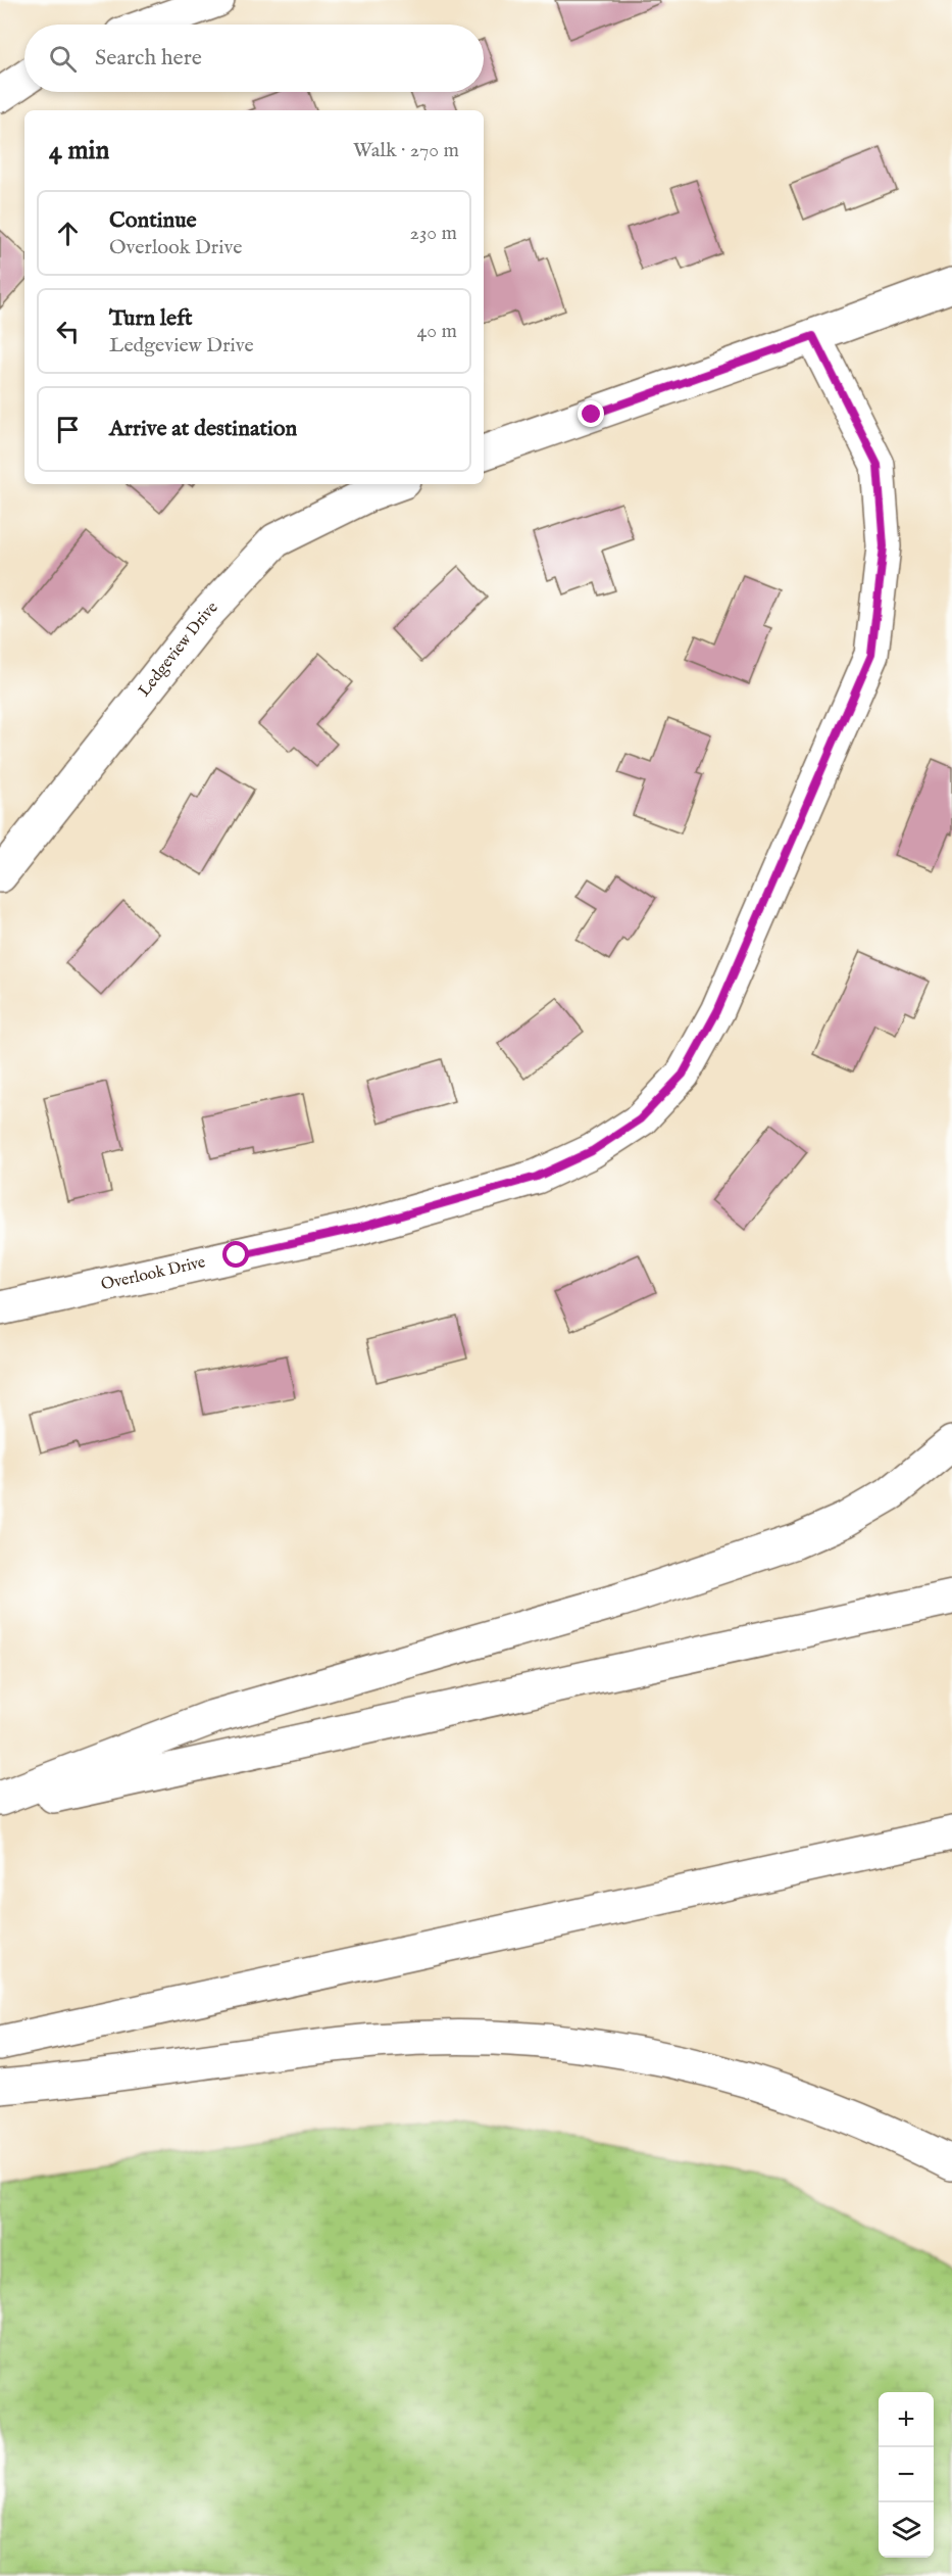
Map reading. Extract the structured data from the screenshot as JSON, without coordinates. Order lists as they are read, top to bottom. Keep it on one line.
{"streets":{"main road":["Ledgeview Drive","Overlook Drive"]},"page":{"search":"Search here","heading":["4 min","Walk · 270 m"],"list":[["Continue","Overlook Drive","230 m"],["Turn left","Ledgeview Drive","40 m"],"Arrive at destination"],"map_buttons":["+","−"]}}
